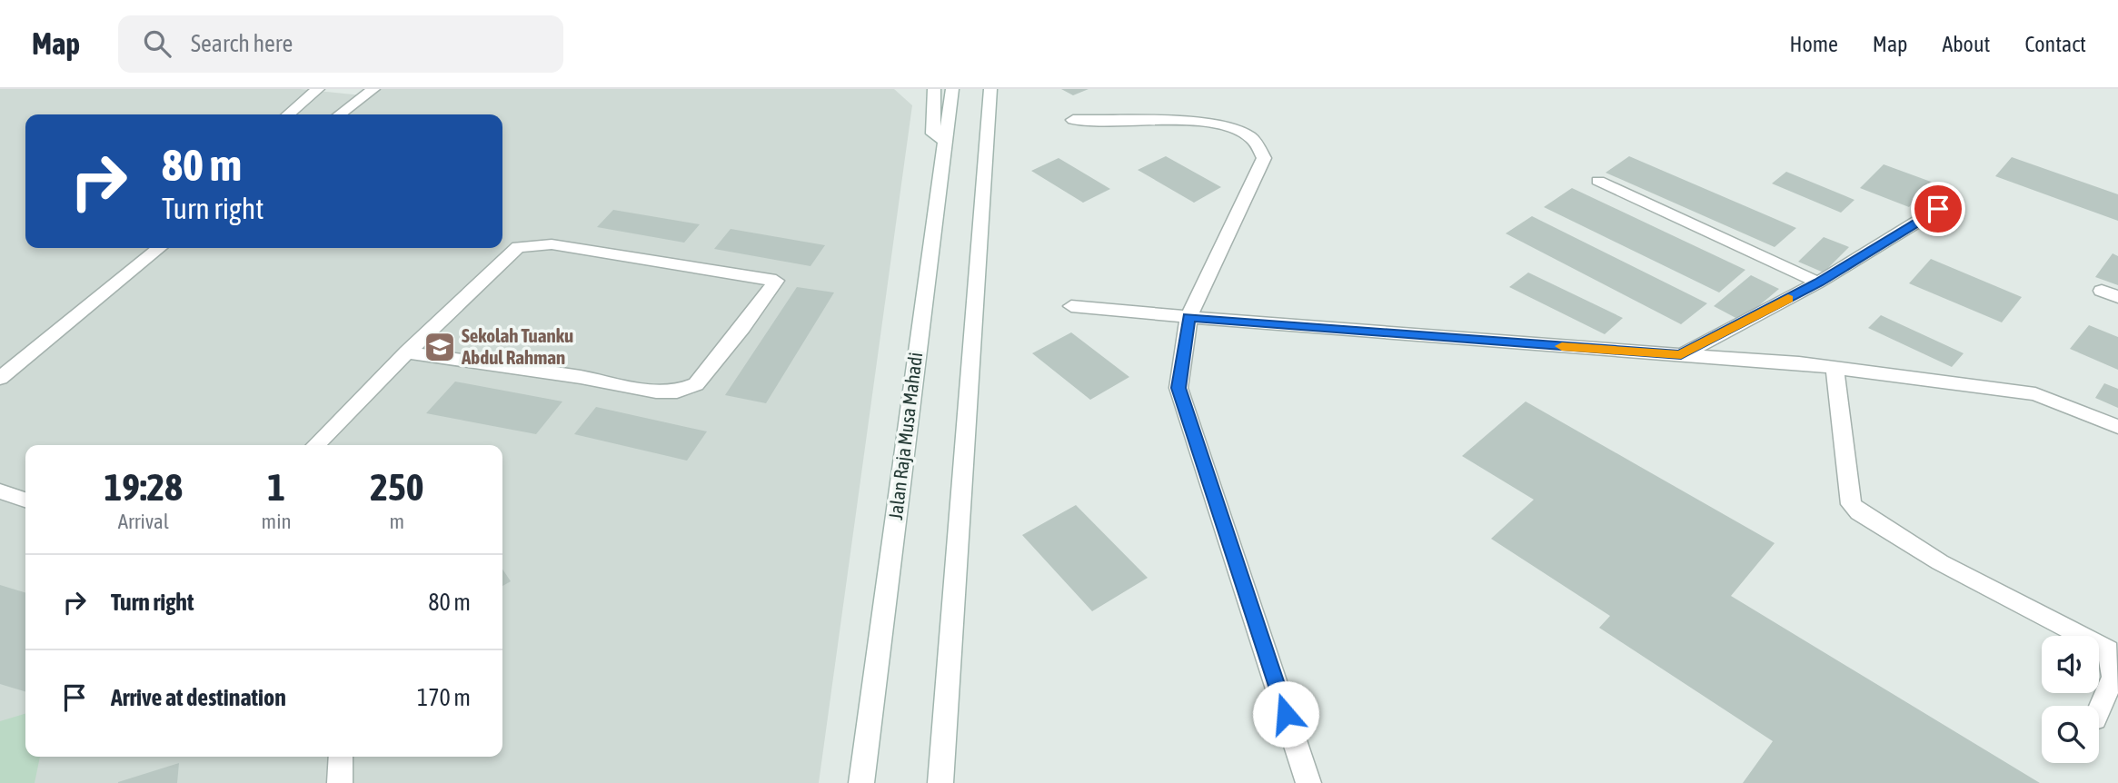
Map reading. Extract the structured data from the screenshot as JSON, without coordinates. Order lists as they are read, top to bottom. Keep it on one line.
{"streets":{"main road":["Jalan Raja Musa Mahadi"]},"places":{"school or university":["Sekolah Tuanku Abdul Rahman"]},"page":{"header":"Map","search":"Search here","nav":["Home","Map","About","Contact"],"turn":["80 m","Turn right"],"eta":["19:28","Arrival","1","min","250","m"],"list":[{"name":"Turn right","value":"80 m"},{"name":"Arrive at destination","value":"170 m"}]}}
